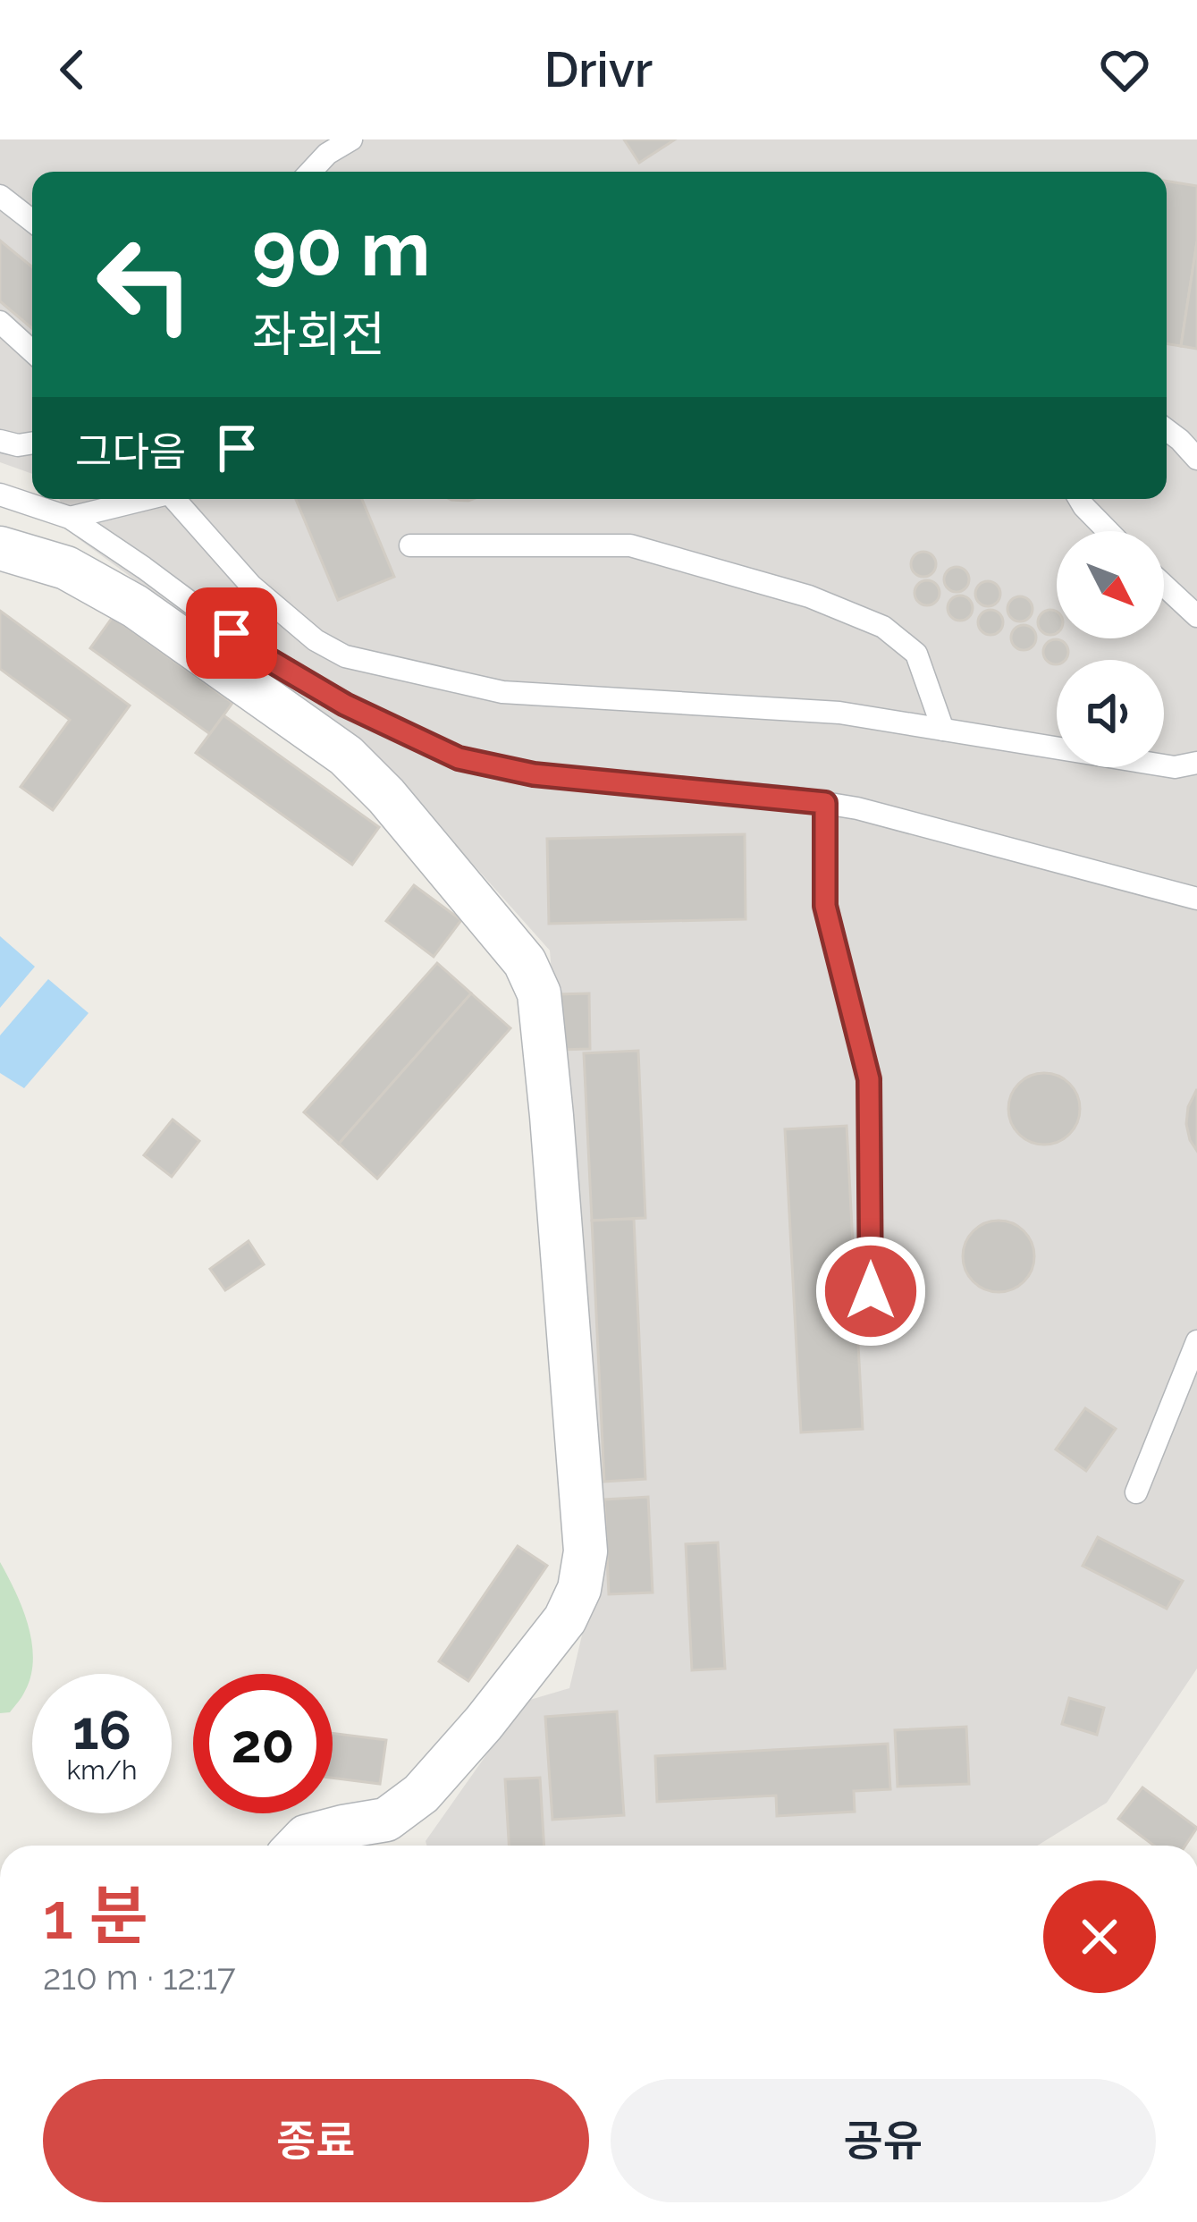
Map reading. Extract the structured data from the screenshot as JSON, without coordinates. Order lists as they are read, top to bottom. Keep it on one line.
{"north":"bottom right","page":{"header":"Drivr","turn":["90 m","좌회전"],"then":"그다음","speed":"16 km/h","limit":"20","heading":["1 분","210 m · 12:17"],"buttons":["종료","공유"]}}
